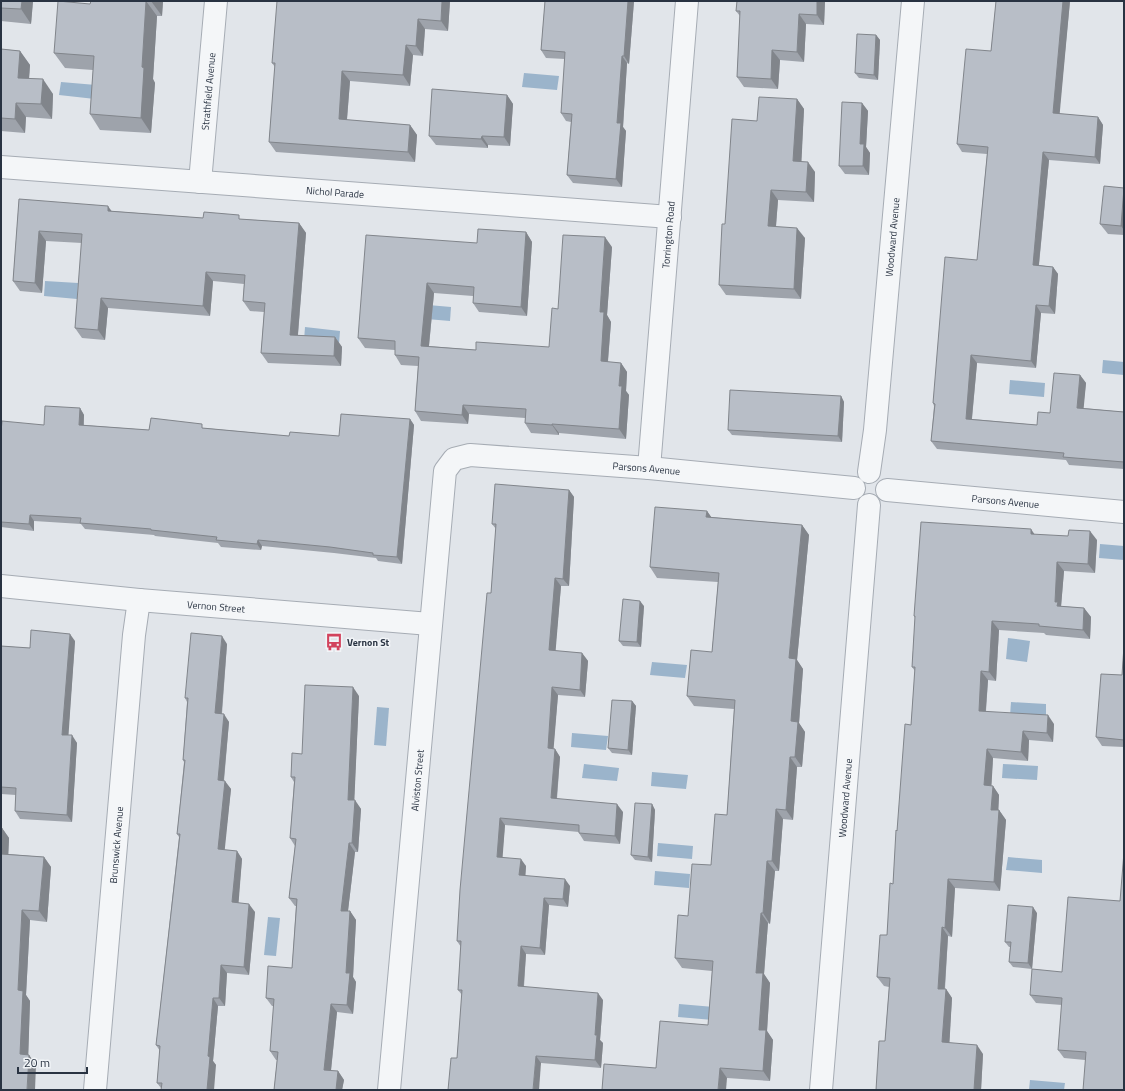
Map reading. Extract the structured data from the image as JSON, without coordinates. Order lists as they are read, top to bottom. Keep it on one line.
{"streets":{"street":["Strathfield Avenue","Nichol Parade","Torrington Road","Woodward Avenue","Parsons Avenue","Vernon Street","Alviston Street","Brunswick Avenue"]},"crossings":[["Strathfield Avenue","Nichol Parade"],["Nichol Parade","Torrington Road"],["Torrington Road","Parsons Avenue"],["Woodward Avenue","Parsons Avenue"],["Parsons Avenue","Alviston Street"],["Vernon Street","Alviston Street"],["Vernon Street","Brunswick Avenue"]],"places":{"bus stop":["Vernon St"]},"scale_bar":"20 m"}
